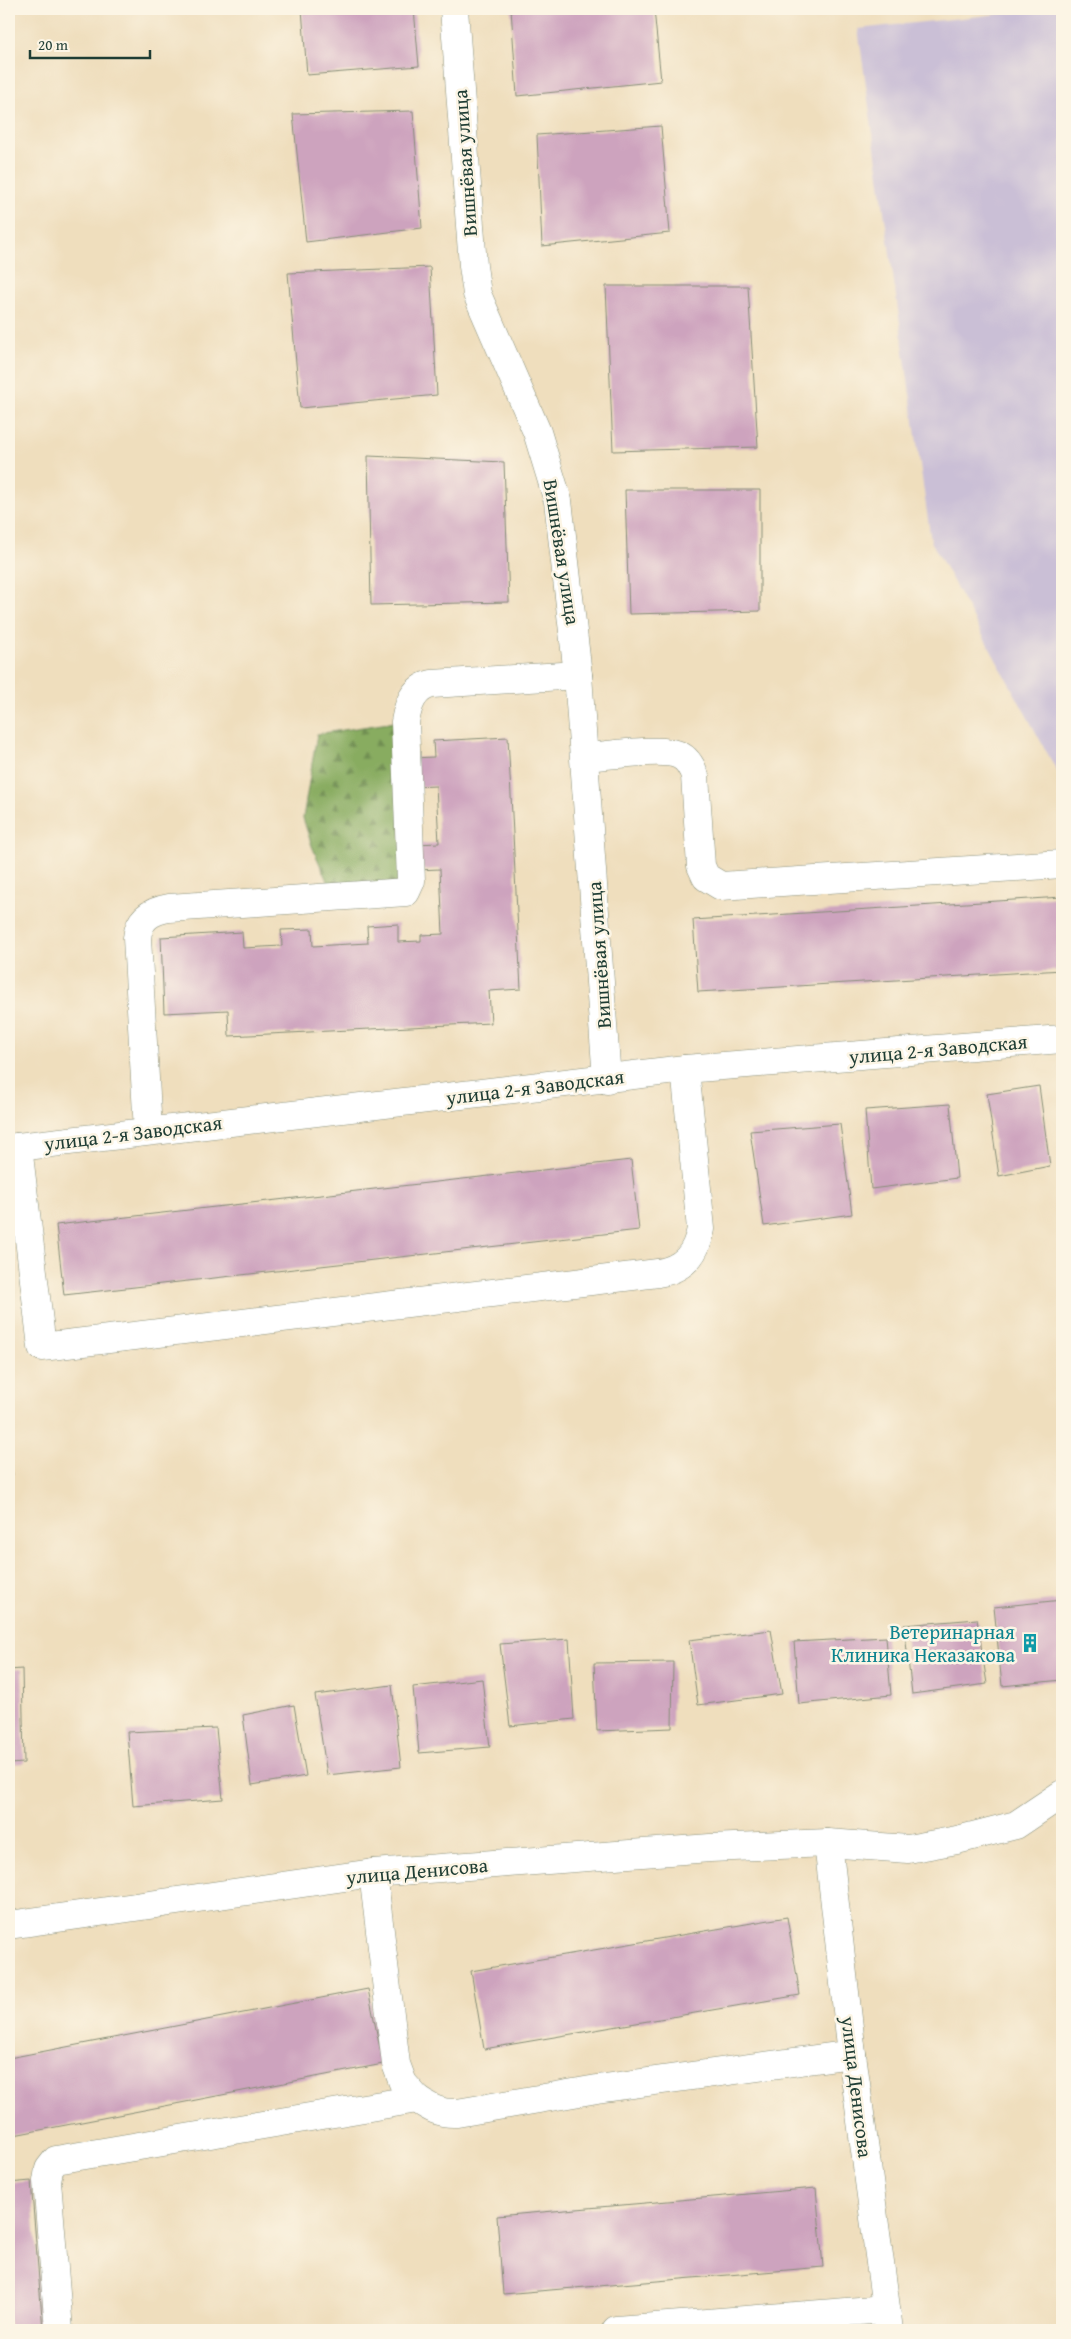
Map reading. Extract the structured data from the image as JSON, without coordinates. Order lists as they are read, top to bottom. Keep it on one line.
{"streets":{"street":["Вишнёвая улица","улица 2-я Заводская","улица Денисова"]},"crossings":[["Вишнёвая улица","улица 2-я Заводская"]],"places":{"building":["Ветеринарная Клиника Неказакова"]},"scale_bar":"20 m"}
